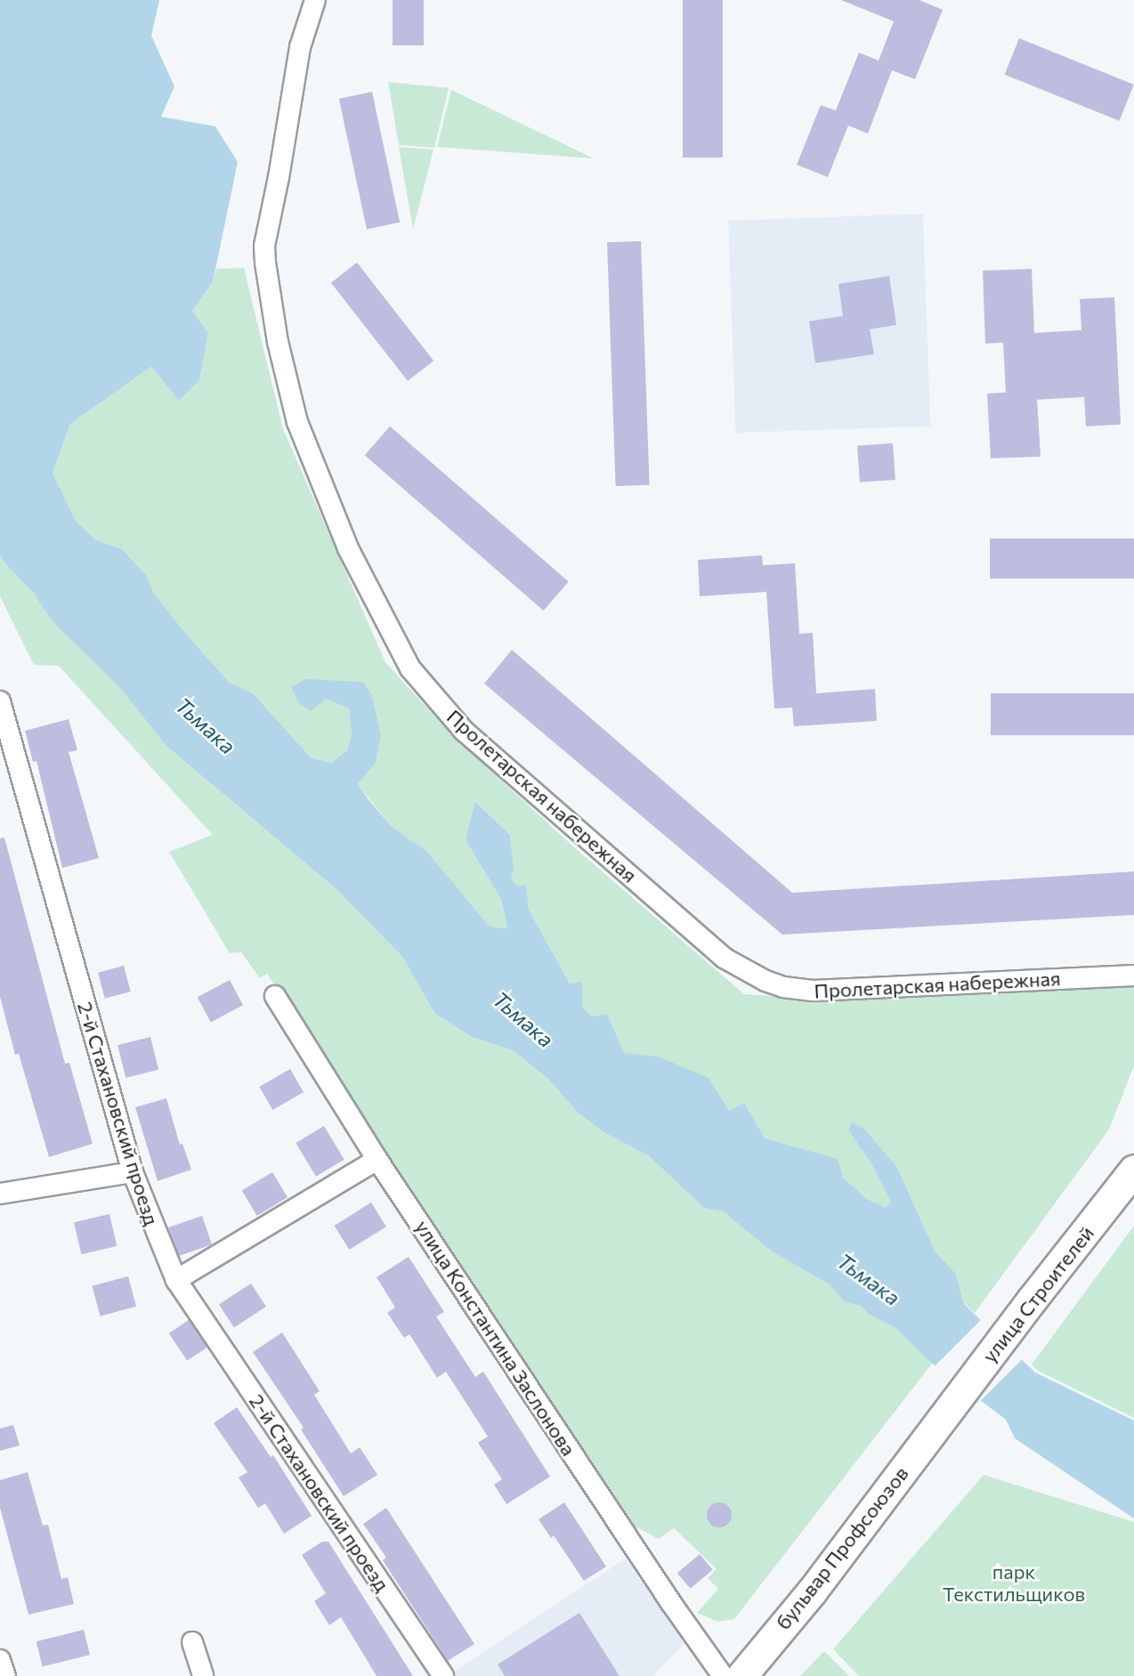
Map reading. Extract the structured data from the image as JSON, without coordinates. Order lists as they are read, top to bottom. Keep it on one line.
{"streets":{"main road":["улица Строителей","бульвар Профсоюзов"],"street":["Пролетарская набережная","2-й Стахановский проезд","улица Константина Заслонова"]},"crossings":[["улица Строителей","бульвар Профсоюзов"]],"water":["Тьмака"],"parks":["парк Текстильщиков"]}
